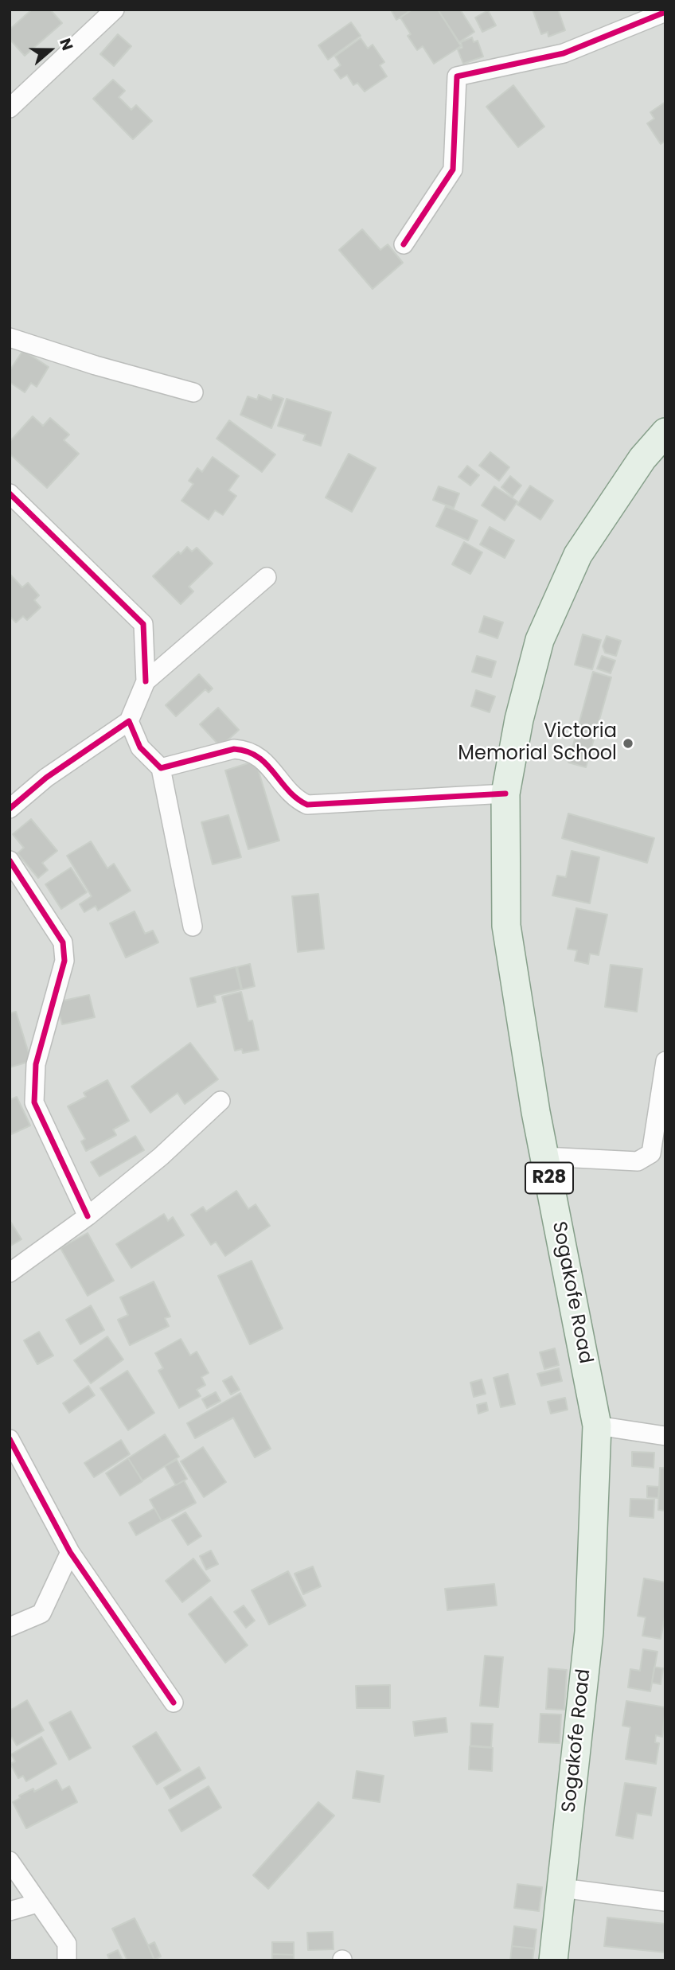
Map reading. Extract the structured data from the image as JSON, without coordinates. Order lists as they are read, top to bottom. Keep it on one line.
{"streets":{"main road":["R28","Sogakofe Road"]},"places":["Victoria Memorial School"],"north":"right"}
